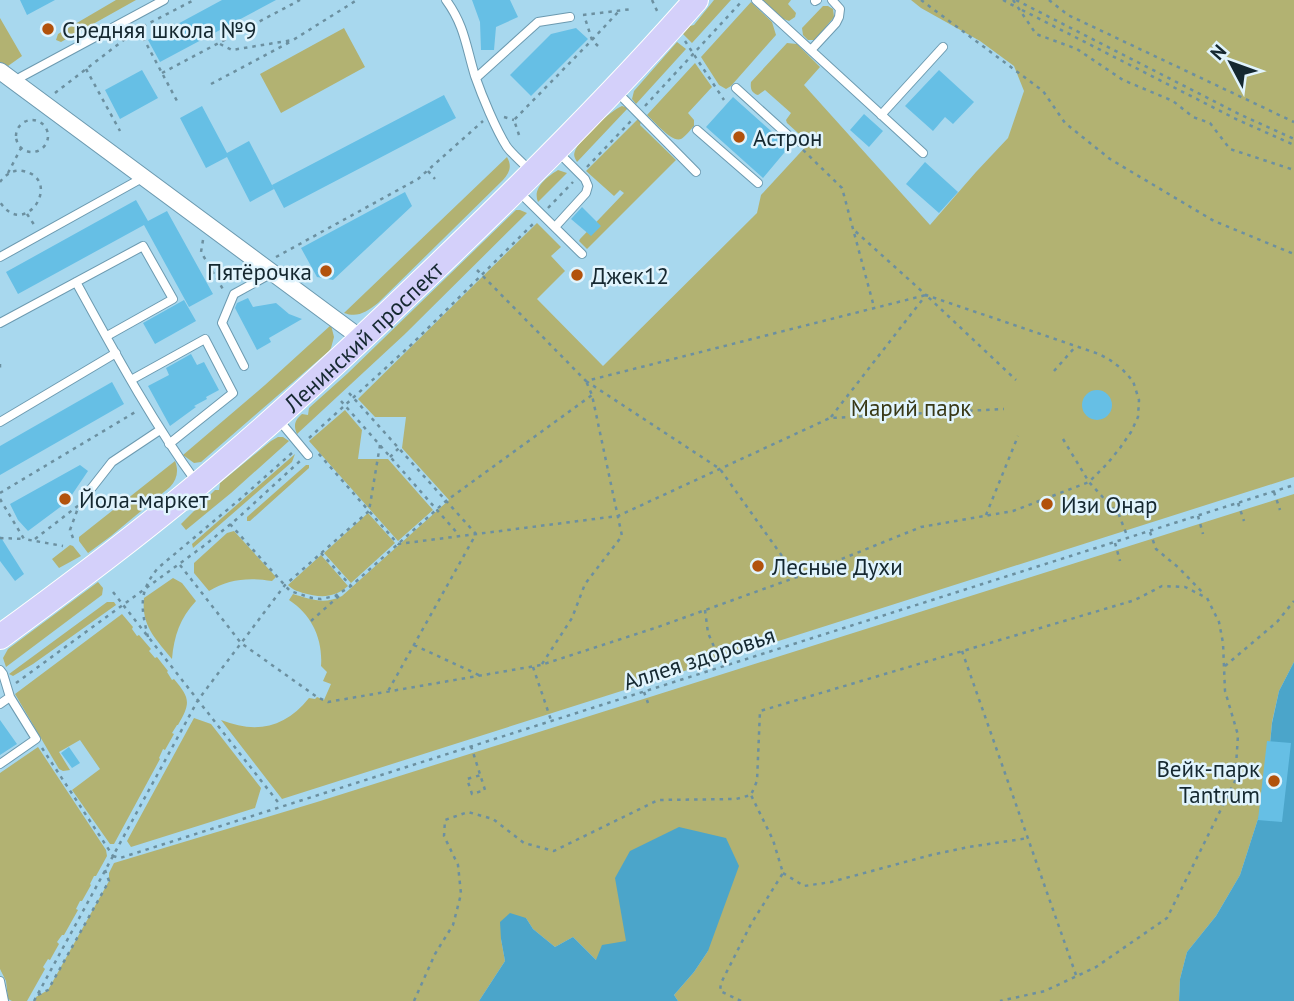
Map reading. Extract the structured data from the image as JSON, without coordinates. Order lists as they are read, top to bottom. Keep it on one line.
{"streets":{"main road":["Ленинский проспект"],"path":["Аллея здоровья"]},"parks":["Марий парк"],"places":["Средняя школа №9","Астрон","Пятёрочка","Джек12","Йола-маркет","Изи Онар","Лесные Духи","Вейк-парк Tantrum"],"north":"top left"}
